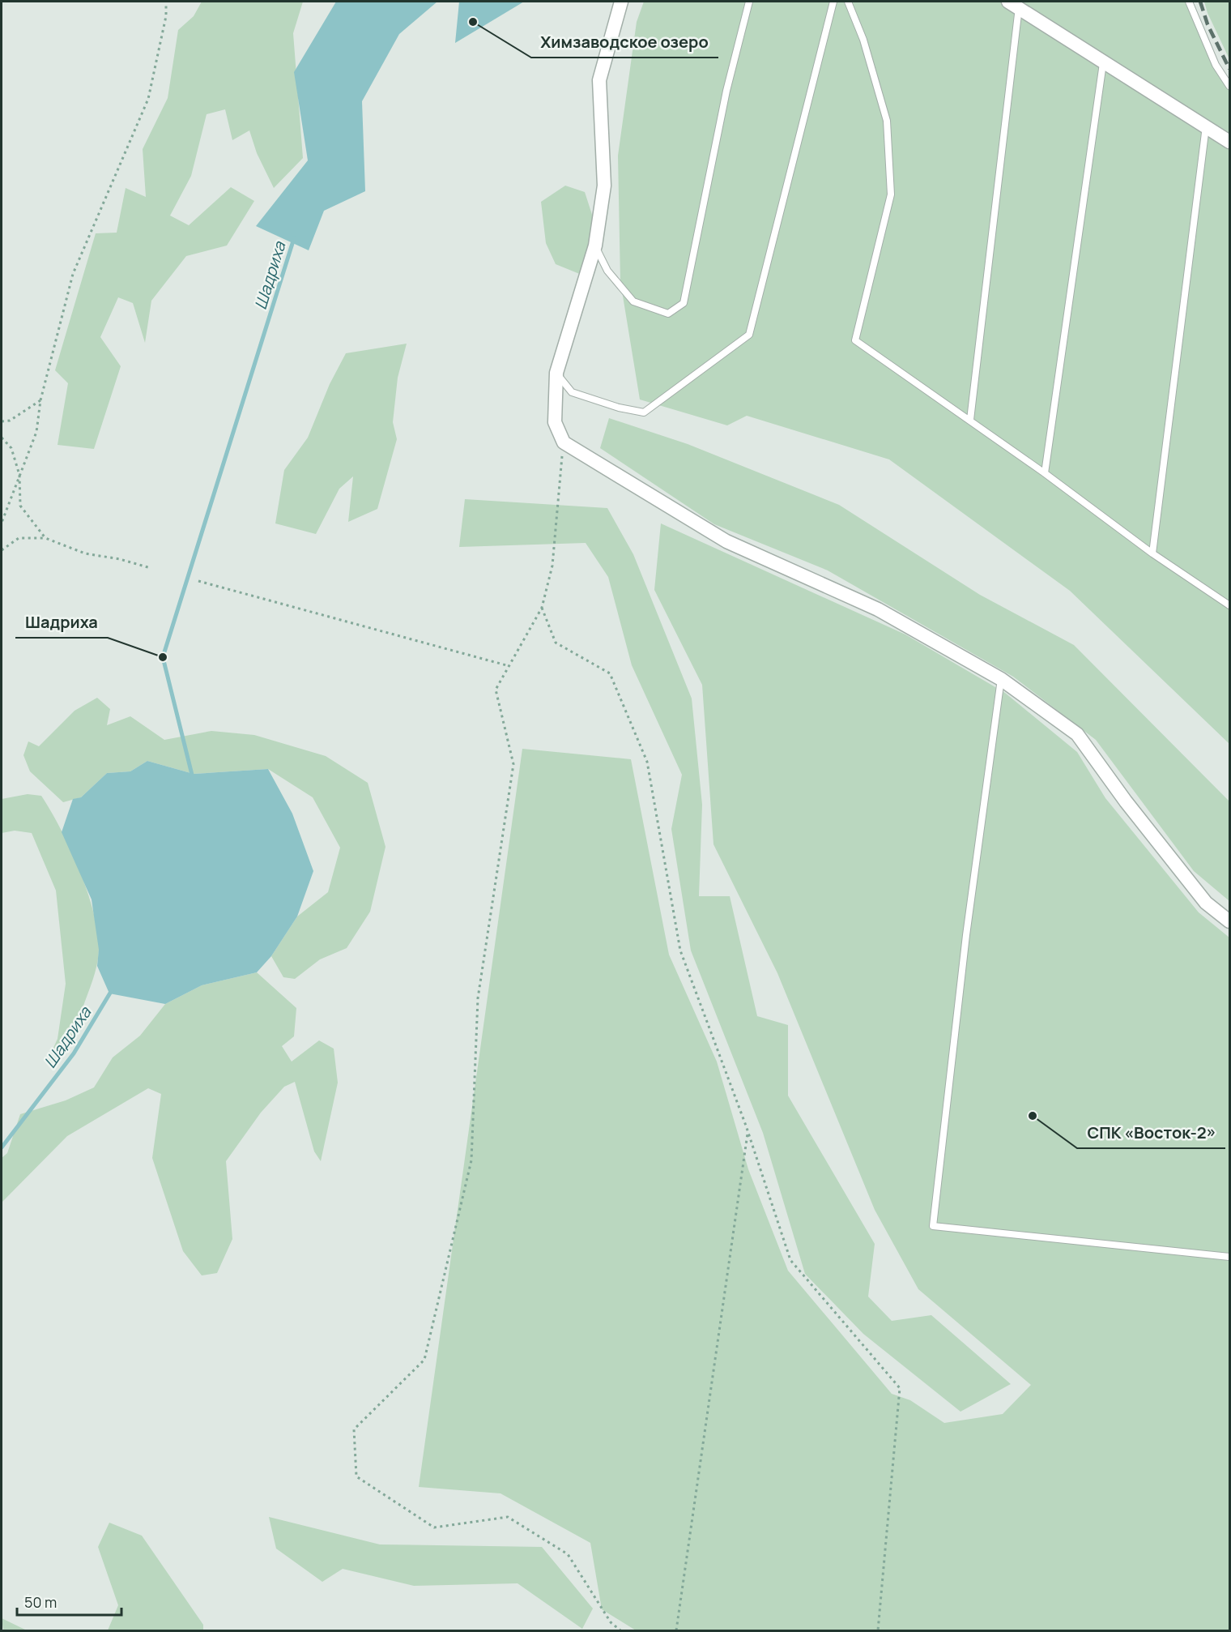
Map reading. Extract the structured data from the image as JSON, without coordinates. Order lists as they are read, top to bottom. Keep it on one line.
{"water":["Шадриха"],"places":["Химзаводское озеро","Шадриха","СПК «Восток-2»"],"scale_bar":"50 m"}
